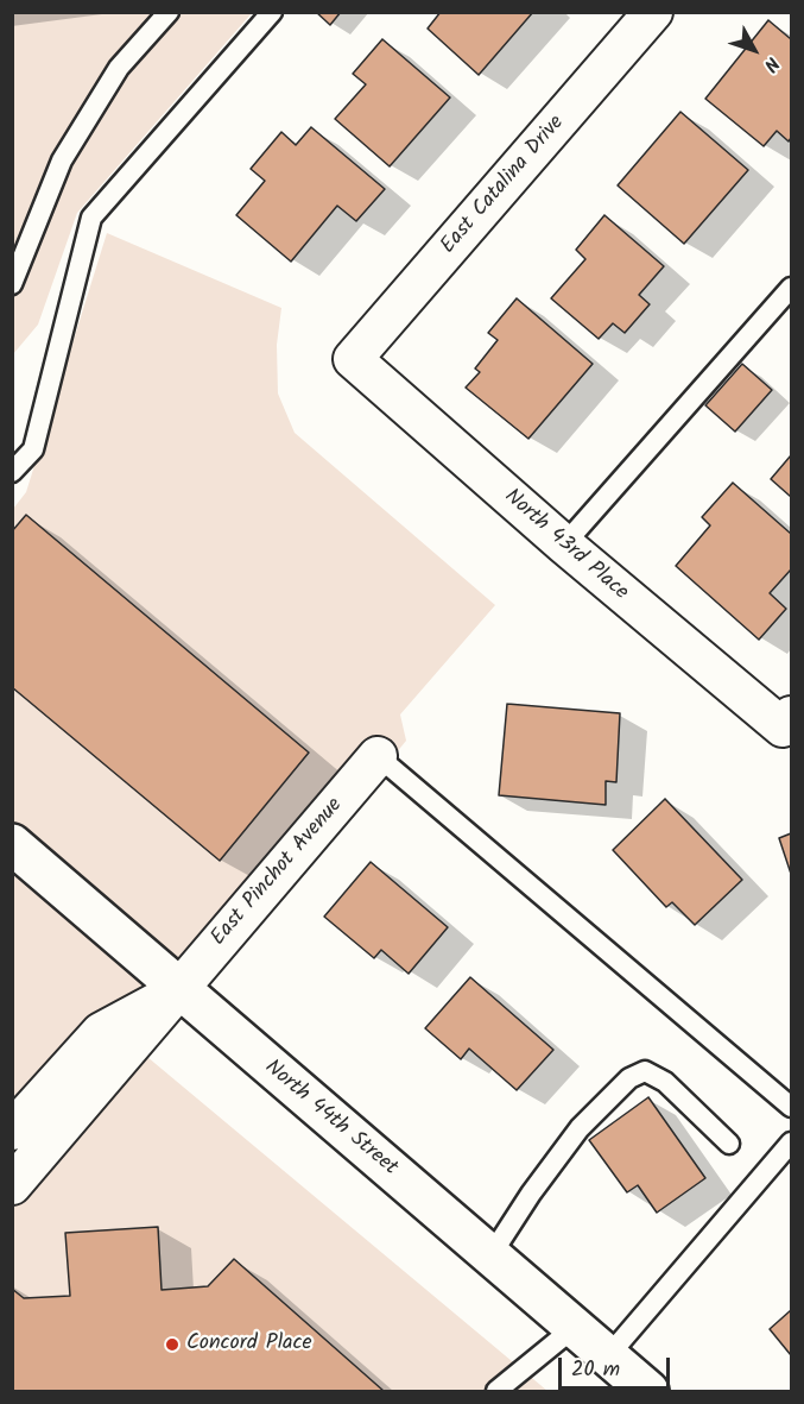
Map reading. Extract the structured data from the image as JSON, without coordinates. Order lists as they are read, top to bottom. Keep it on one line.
{"streets":{"main road":["North 44th Street"],"street":["East Catalina Drive","North 43rd Place","East Pinchot Avenue"]},"crossings":[["East Catalina Drive","North 43rd Place"],["East Pinchot Avenue","North 44th Street"]],"places":["Concord Place"],"scale_bar":"20 m","north":"bottom right"}
